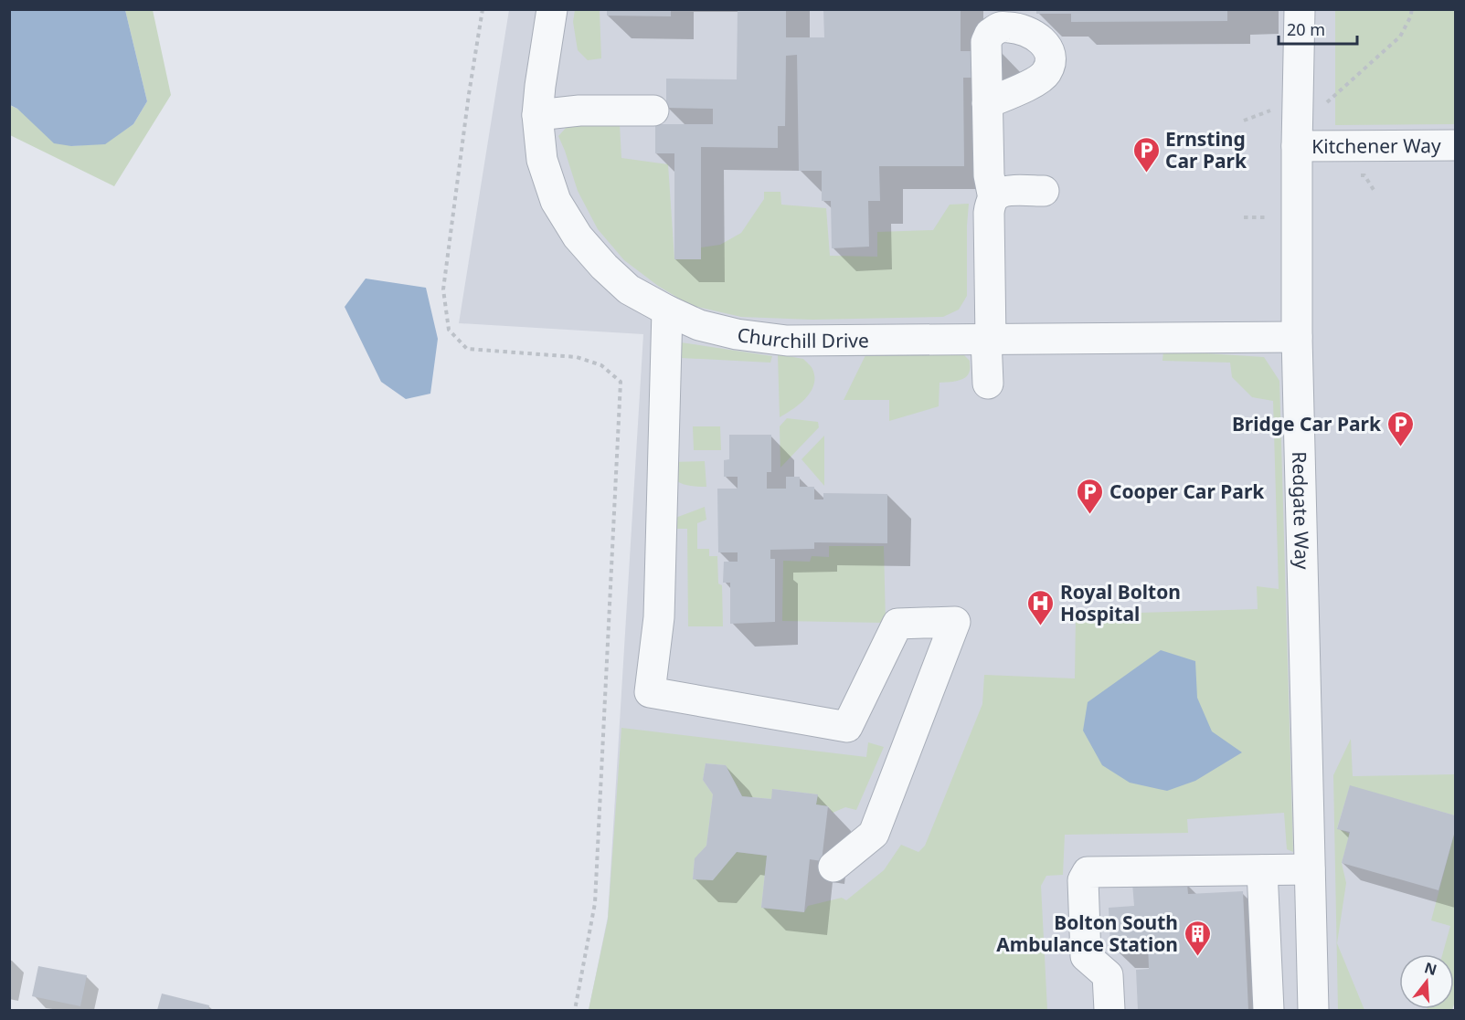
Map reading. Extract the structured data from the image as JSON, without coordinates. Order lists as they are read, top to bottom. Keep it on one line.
{"streets":{"street":["Kitchener Way","Churchill Drive","Redgate Way"]},"crossings":[["Kitchener Way","Redgate Way"],["Churchill Drive","Redgate Way"]],"places":{"parking":["Ernsting Car Park","Bridge Car Park","Cooper Car Park"],"hospital":["Royal Bolton Hospital"],"building":["Bolton South Ambulance Station"]},"scale_bar":"20 m","north":"top"}
